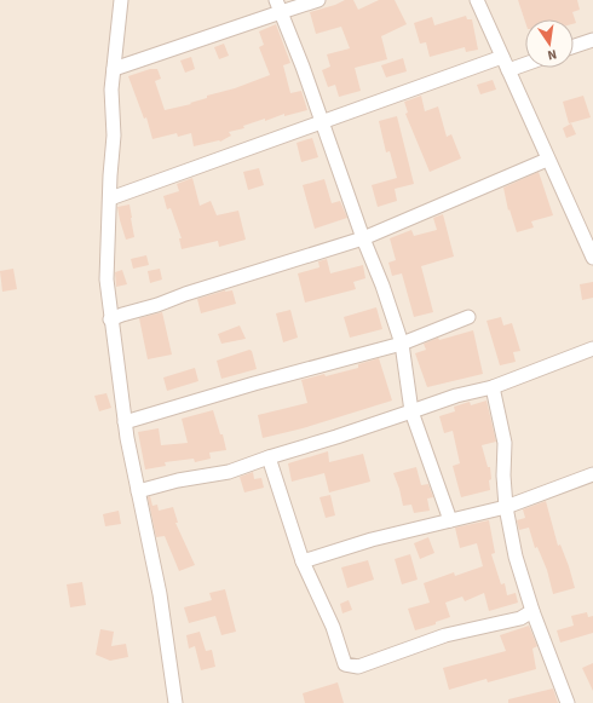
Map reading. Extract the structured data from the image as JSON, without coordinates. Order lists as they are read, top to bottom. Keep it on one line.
{"north":"bottom"}
